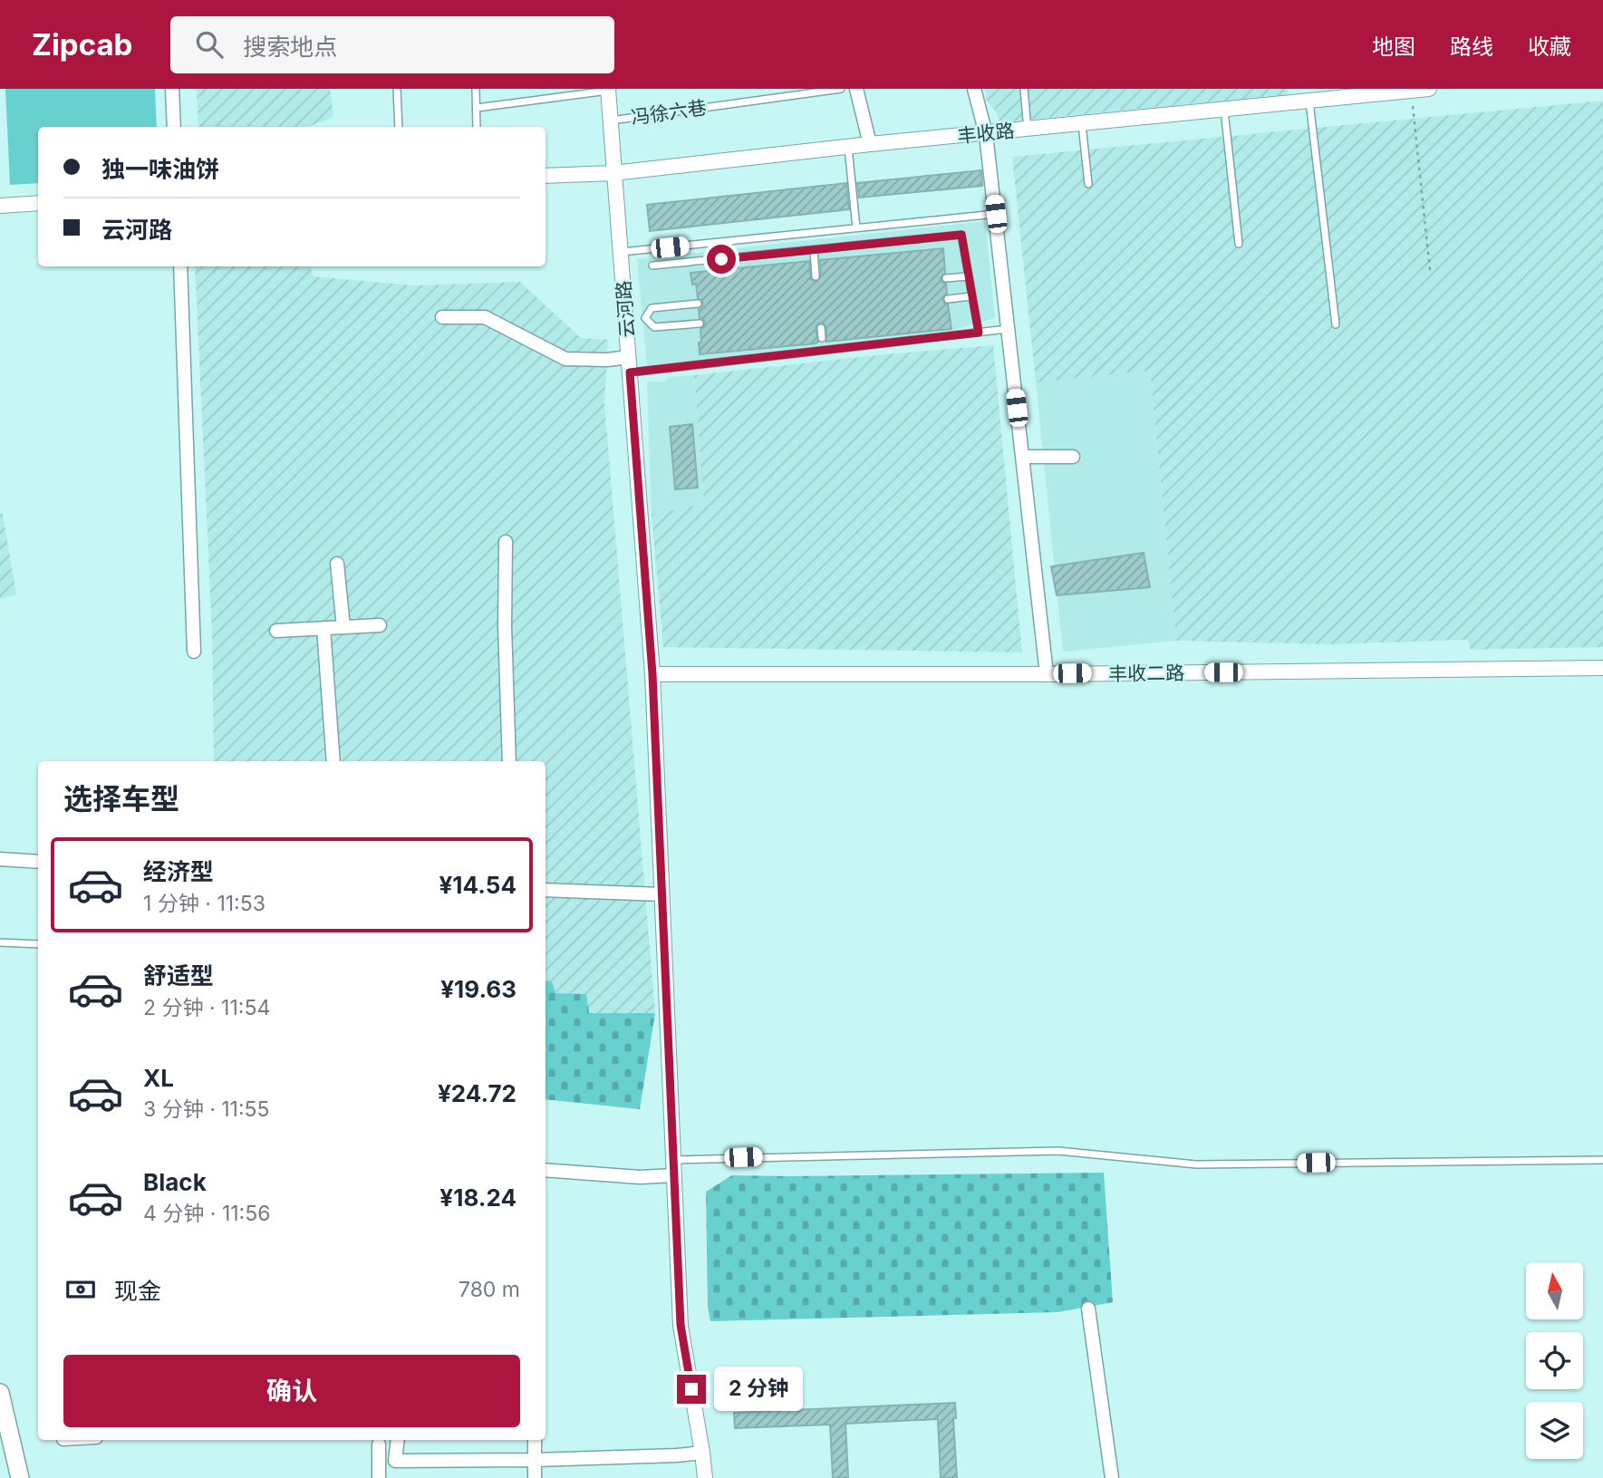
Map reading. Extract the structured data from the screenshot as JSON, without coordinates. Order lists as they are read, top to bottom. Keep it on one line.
{"streets":{"street":["丰收路","云河路","丰收二路"],"lane":["冯徐六巷"]},"crossings":[["冯徐六巷","云河路"],["丰收路","云河路"],["云河路","丰收二路"]],"north":"top","page":{"header":"Zipcab","search":"搜索地点","nav":["地图","路线","收藏"],"banner":["独一味油饼","云河路"],"heading":"选择车型","list":[{"name":"经济型","note":"1 分钟 · 11:53","value":"¥14.54"},{"name":"舒适型","note":"2 分钟 · 11:54","value":"¥19.63"},{"name":"XL","note":"3 分钟 · 11:55","value":"¥24.72"},{"name":"Black","note":"4 分钟 · 11:56","value":"¥18.24"}],"pay":["现金","780 m"],"buttons":"确认","bubble":"2 分钟"}}
